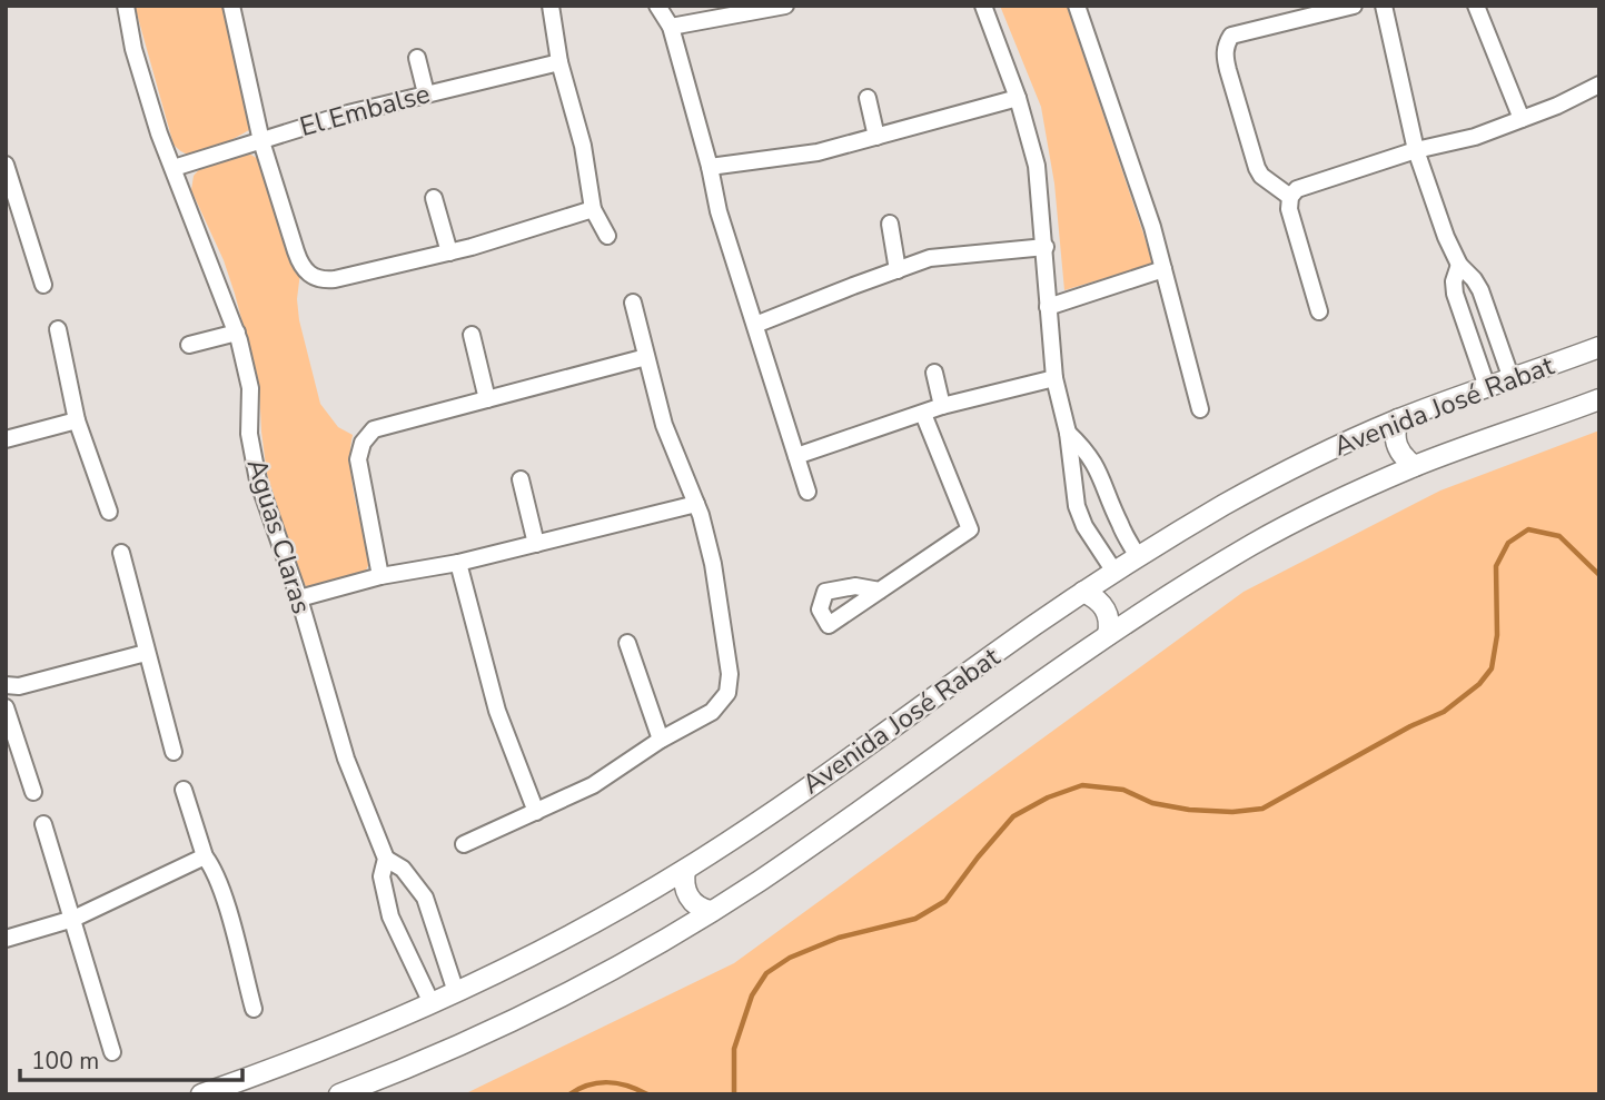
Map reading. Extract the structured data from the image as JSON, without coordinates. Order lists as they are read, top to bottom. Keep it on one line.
{"streets":{"street":["El Embalse","Avenida José Rabat","Aguas Claras"]},"crossings":[["El Embalse","Aguas Claras"],["Avenida José Rabat","Aguas Claras"]],"scale_bar":"100 m"}
